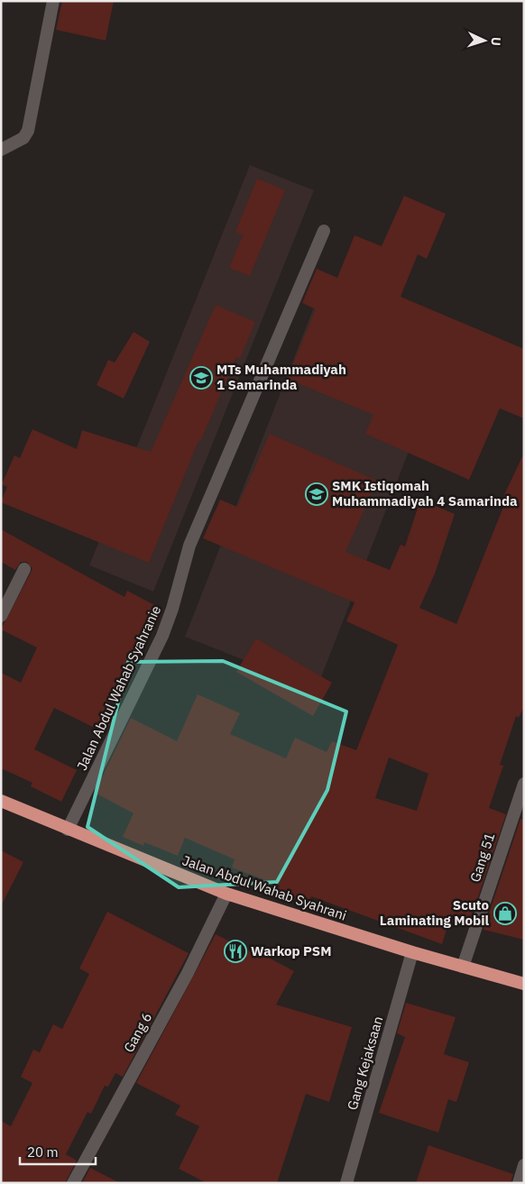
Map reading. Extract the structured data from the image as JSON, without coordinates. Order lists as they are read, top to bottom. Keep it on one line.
{"streets":{"highway":["Jalan Abdul Wahab Syahrani"],"street":["Jalan Abdul Wahab Syahranie","Gang 51","Gang 6","Gang Kejaksaan"]},"crossings":[["Jalan Abdul Wahab Syahranie","Jalan Abdul Wahab Syahrani"],["Gang 51","Jalan Abdul Wahab Syahrani"],["Jalan Abdul Wahab Syahrani","Gang 6"],["Jalan Abdul Wahab Syahrani","Gang Kejaksaan"]],"places":{"school or university":["MTs Muhammadiyah 1 Samarinda","SMK Istiqomah Muhammadiyah 4 Samarinda"],"shop":["Scuto Laminating Mobil"],"restaurant":["Warkop PSM"]},"scale_bar":"20 m","north":"right"}
